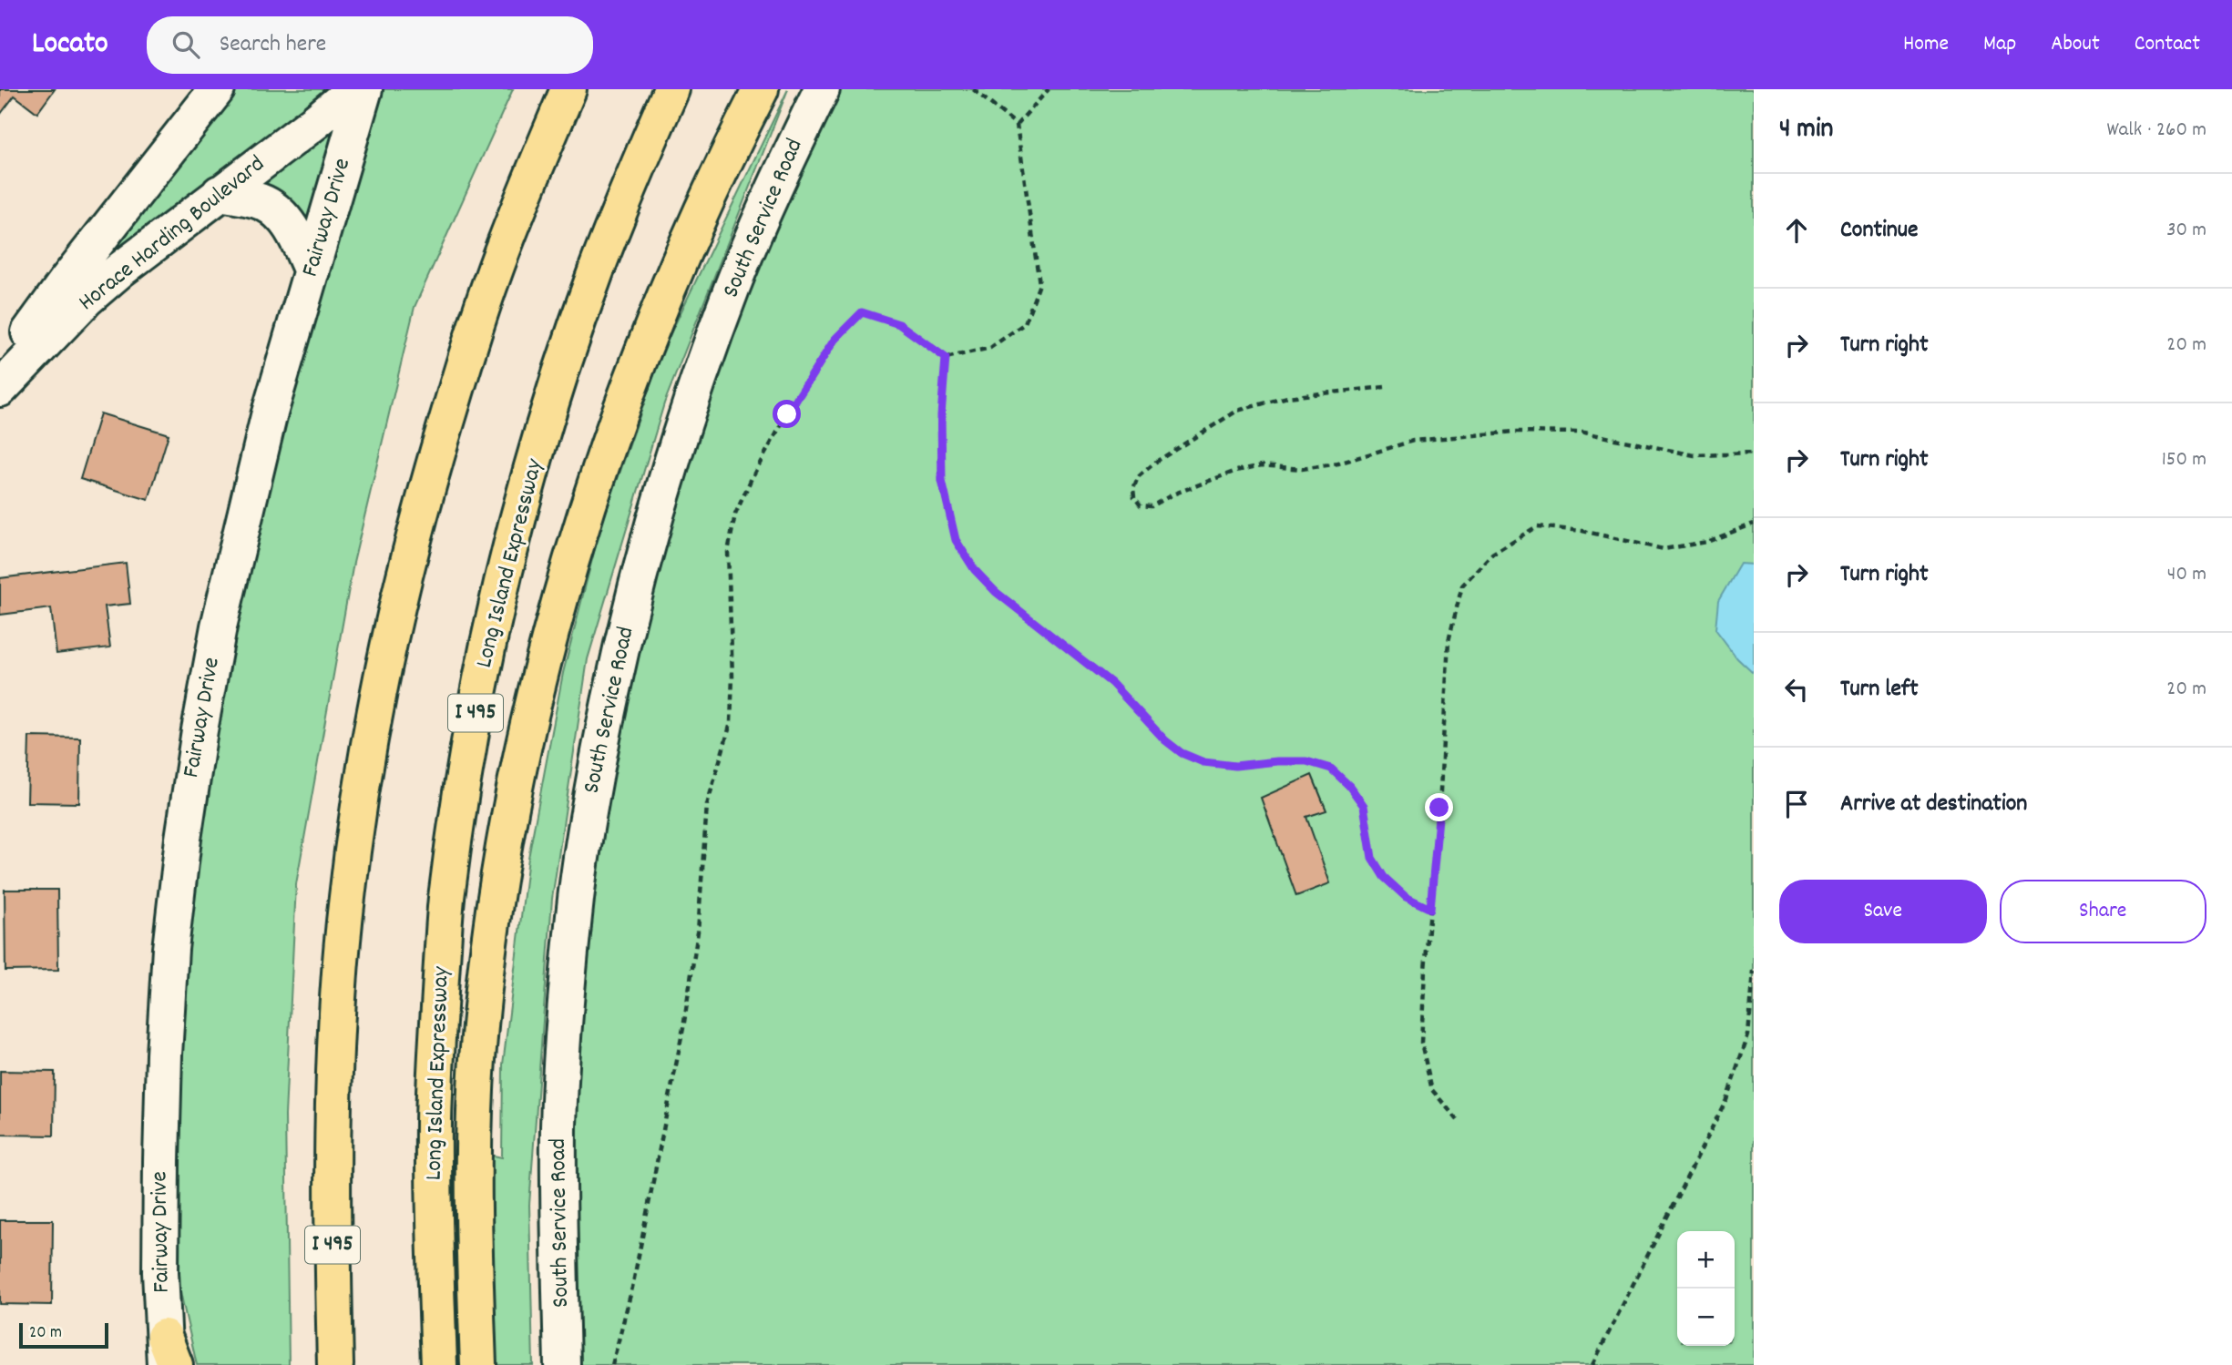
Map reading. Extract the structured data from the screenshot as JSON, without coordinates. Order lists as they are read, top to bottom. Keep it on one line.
{"streets":{"highway":["Long Island Expressway","I 495"],"main road":["Fairway Drive","South Service Road","Horace Harding Boulevard"]},"scale_bar":"20 m","page":{"header":"Locato","search":"Search here","nav":["Home","Map","About","Contact"],"heading":["4 min","Walk · 260 m"],"list":[["Continue","30 m"],["Turn right","20 m"],["Turn right","150 m"],["Turn right","40 m"],["Turn left","20 m"],"Arrive at destination"],"buttons":["Save","Share"],"map_buttons":["+","−"],"scale":"20 m"}}
